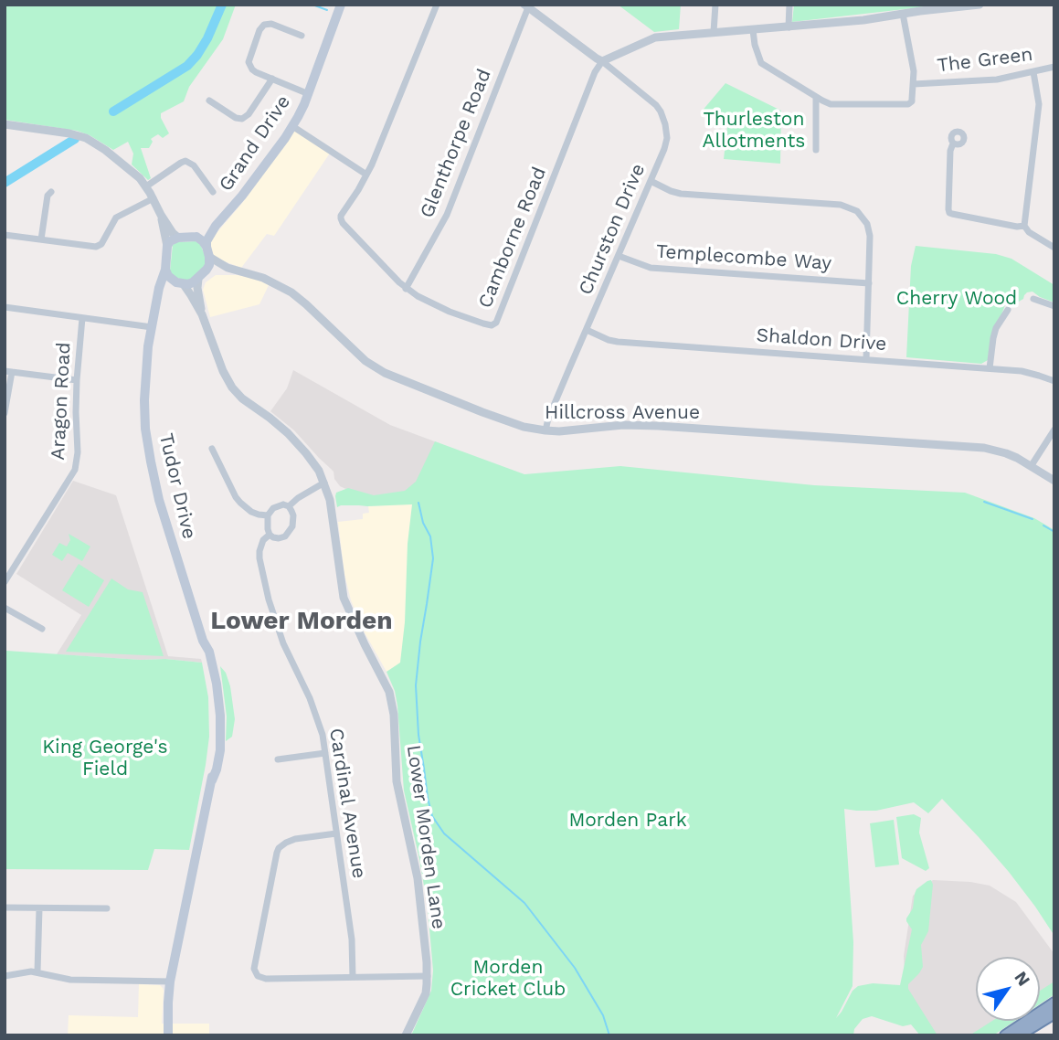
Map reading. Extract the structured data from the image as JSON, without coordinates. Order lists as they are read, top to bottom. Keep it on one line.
{"streets":{"main road":["Grand Drive","Tudor Drive"],"street":["The Green","Glenthorpe Road","Churston Drive","Camborne Road","Templecombe Way","Shaldon Drive","Aragon Road","Hillcross Avenue","Cardinal Avenue","Lower Morden Lane"]},"crossings":[["Grand Drive","Hillcross Avenue"],["Grand Drive","Tudor Drive"],["Grand Drive","Lower Morden Lane"],["Glenthorpe Road","Camborne Road"],["Churston Drive","Camborne Road"],["Churston Drive","Templecombe Way"],["Churston Drive","Shaldon Drive"],["Churston Drive","Hillcross Avenue"],["Hillcross Avenue","Tudor Drive"],["Hillcross Avenue","Lower Morden Lane"],["Tudor Drive","Lower Morden Lane"]],"districts":["Lower Morden"],"parks":["Thurleston Allotments","Cherry Wood","King George's Field","Morden Park","Morden Cricket Club"],"north":"top right"}
